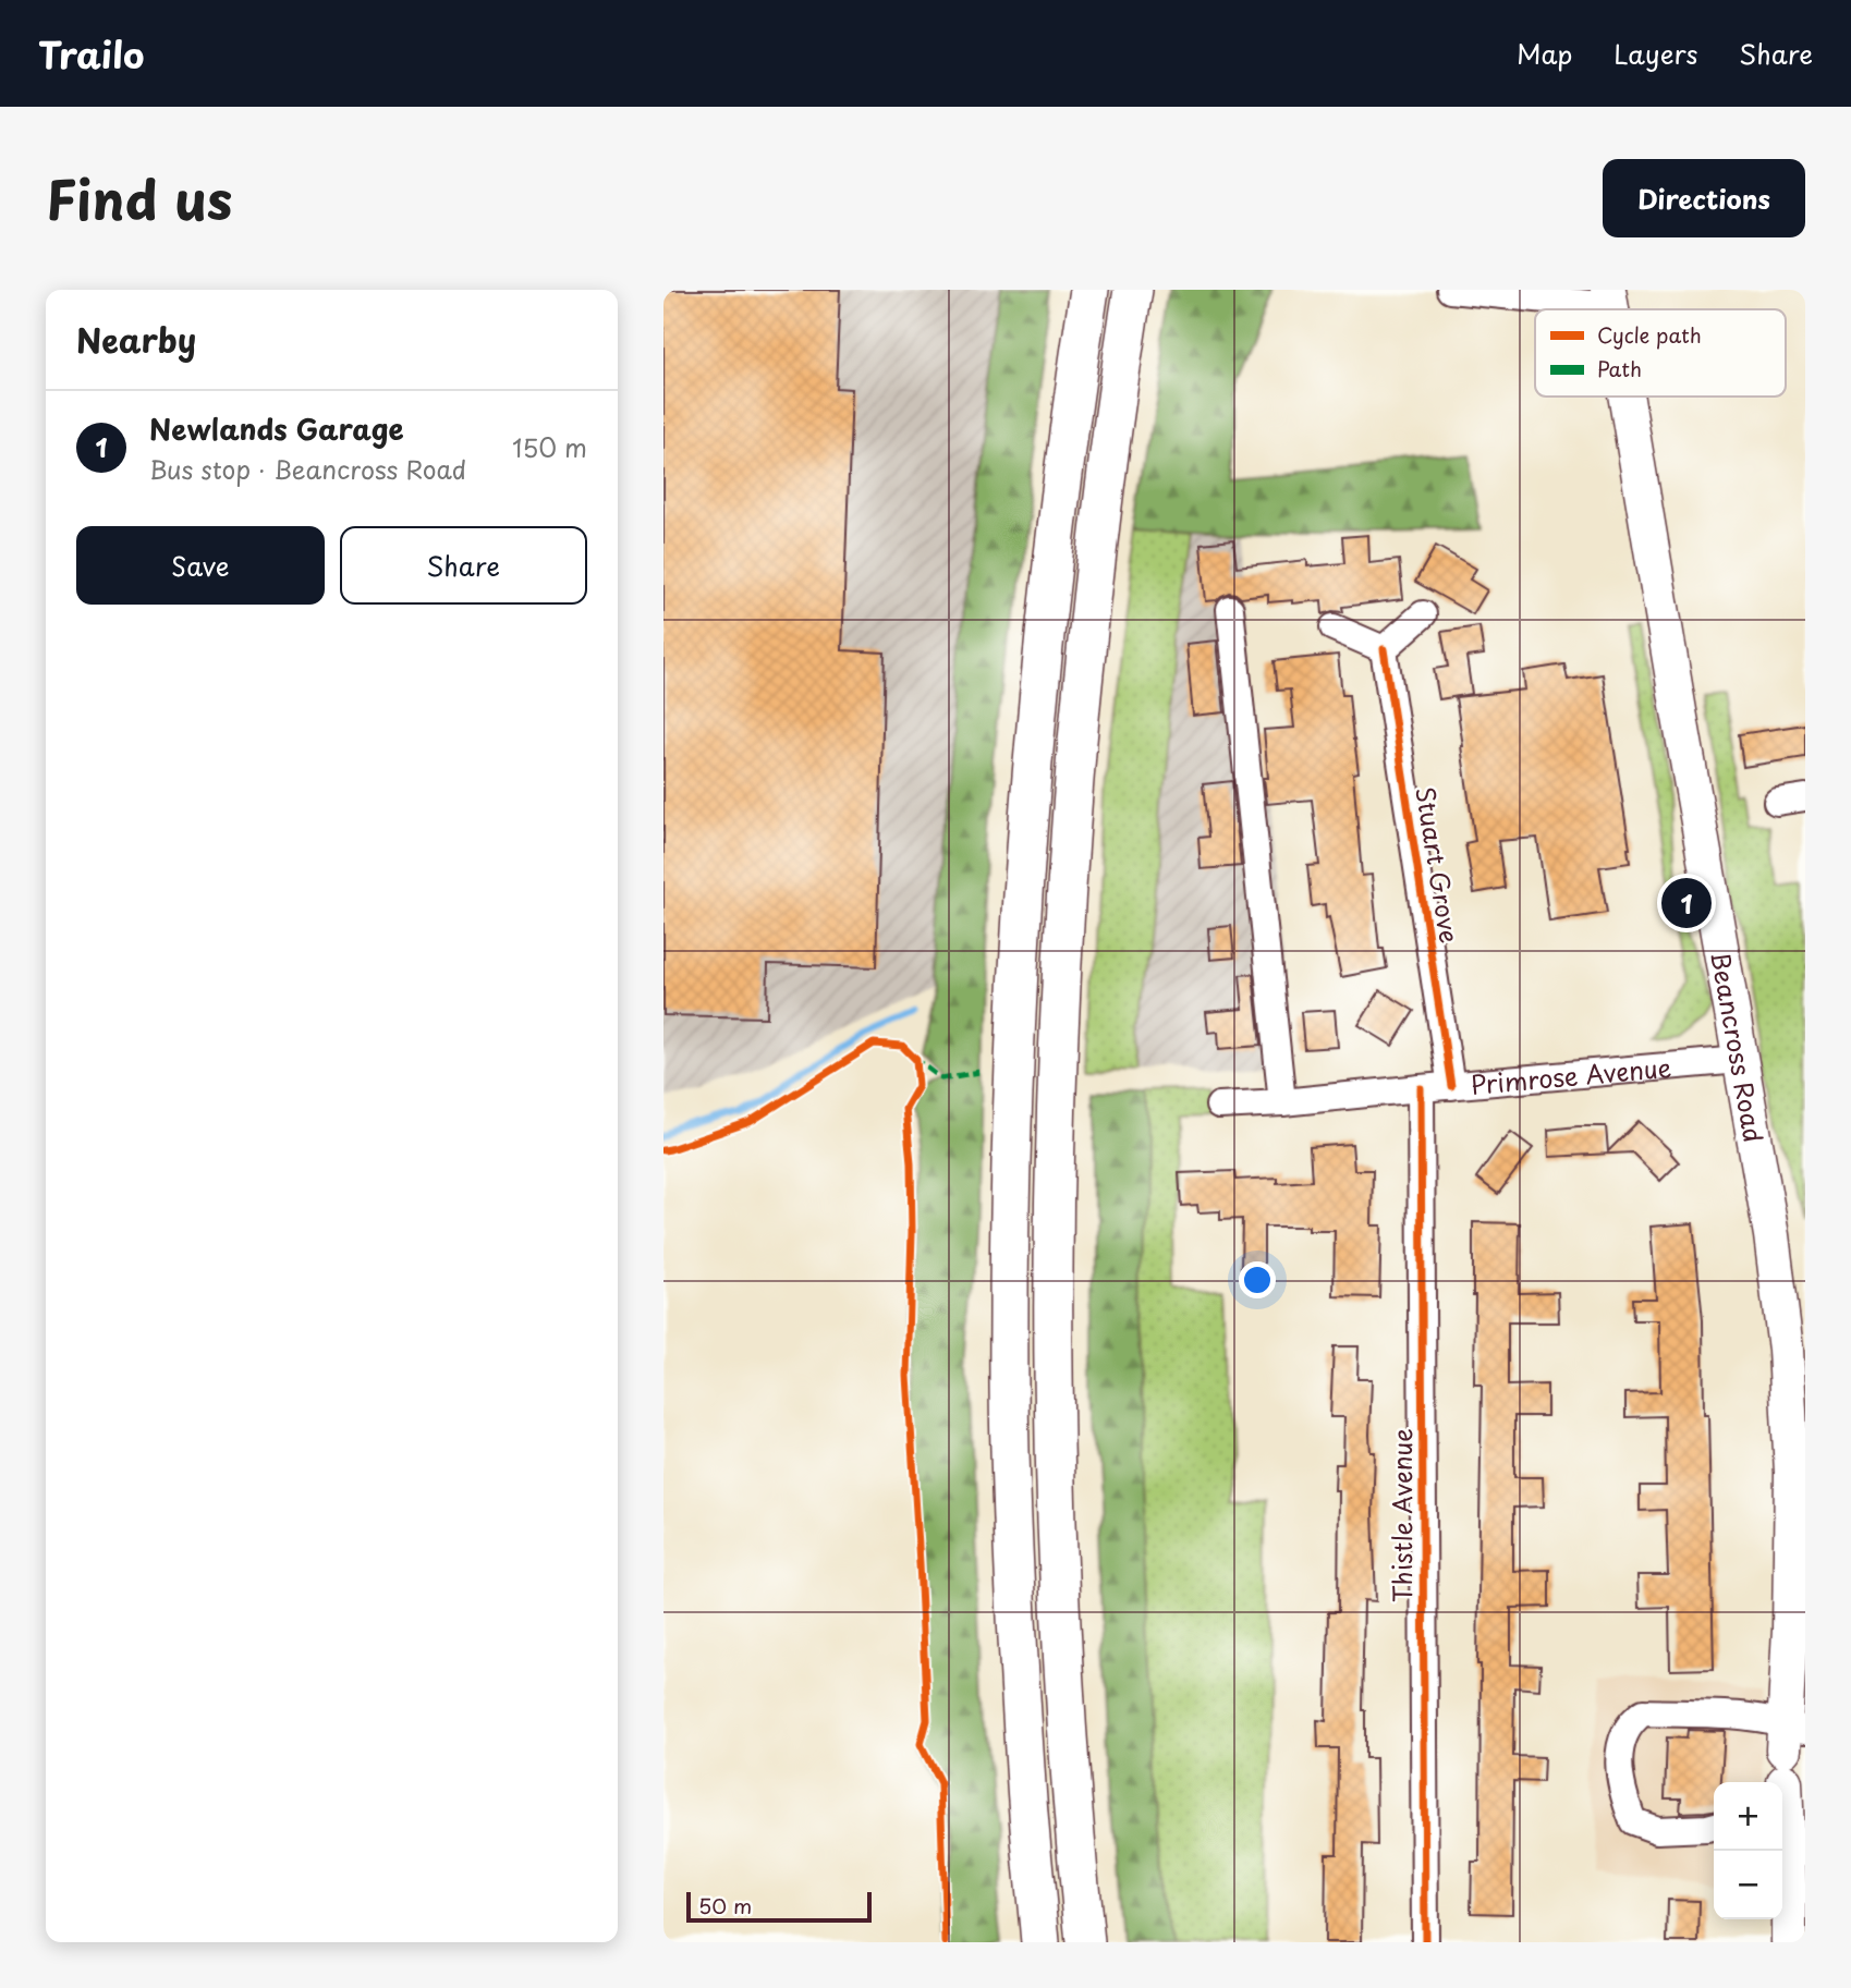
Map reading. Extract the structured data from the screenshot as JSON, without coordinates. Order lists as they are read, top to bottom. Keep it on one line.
{"streets":{"main road":["Beancross Road"],"street":["Stuart Grove","Primrose Avenue","Thistle Avenue"]},"crossings":[["Stuart Grove","Primrose Avenue"],["Beancross Road","Primrose Avenue"],["Primrose Avenue","Thistle Avenue"]],"legend":["Cycle path","Path"],"scale_bar":"50 m","page":{"header":"Trailo","nav":["Map","Layers","Share"],"title":"Find us","buttons":["Directions",["Save","Share"]],"heading":"Nearby","list":[{"mark":"1","name":"Newlands Garage","note":"Bus stop · Beancross Road","value":"150 m"}],"pins":"1","map_buttons":["+","−"],"scale":"50 m"}}
